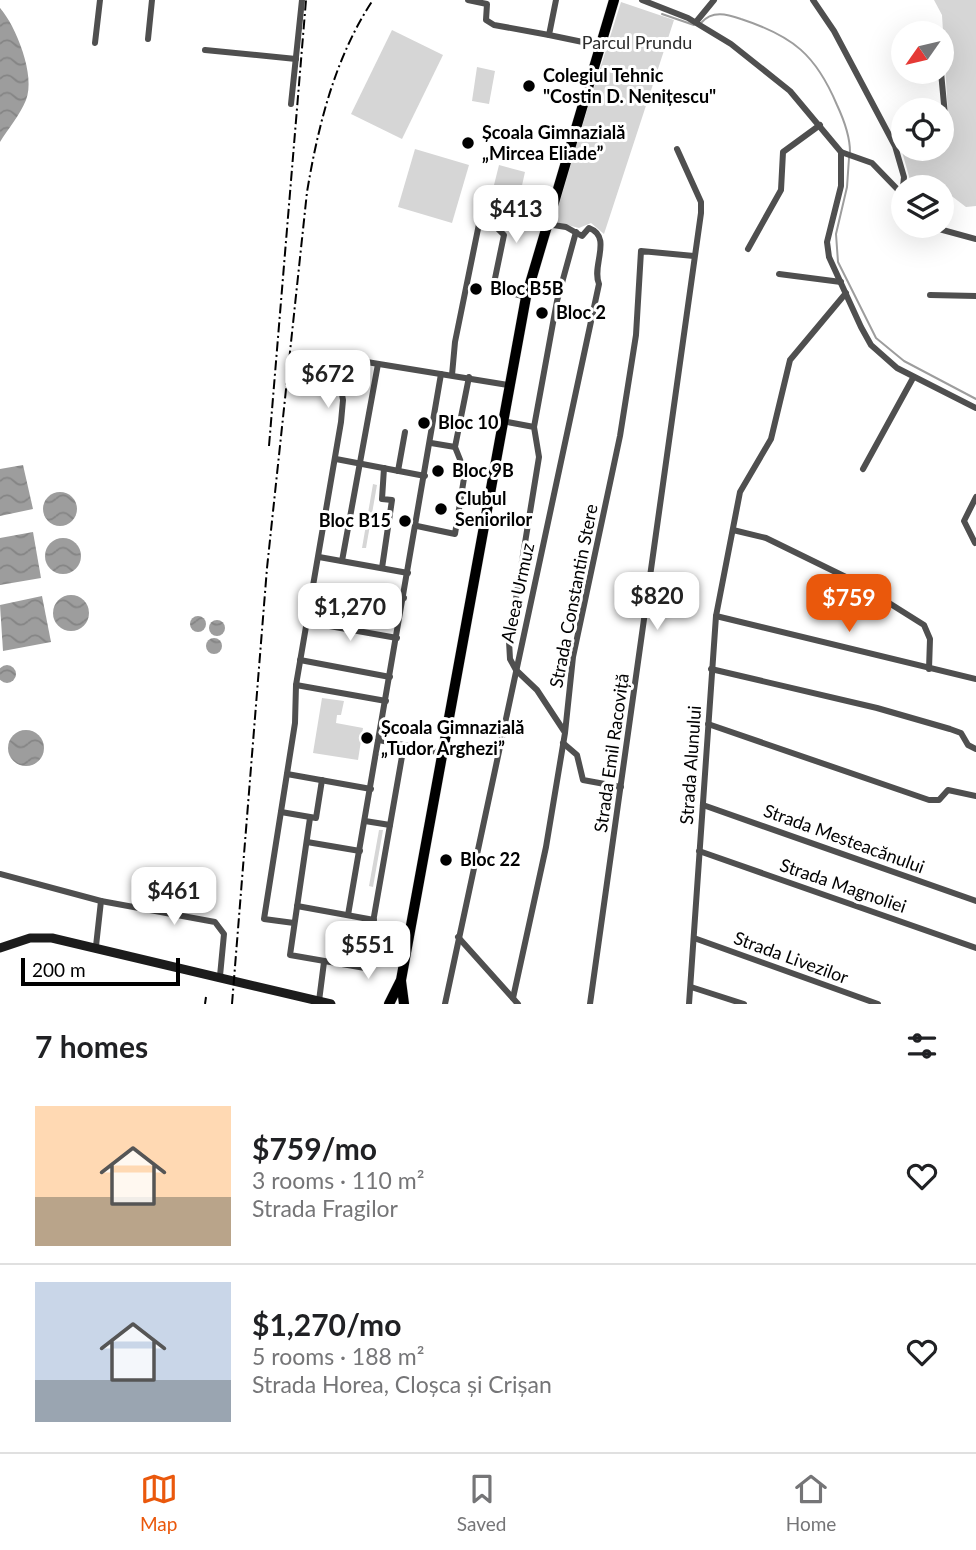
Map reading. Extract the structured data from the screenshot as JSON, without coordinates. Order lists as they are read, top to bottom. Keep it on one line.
{"streets":{"street":["Aleea Urmuz","Strada Constantin Stere","Strada Emil Racoviță","Strada Alunului","Strada Mesteacănului","Strada Magnoliei","Strada Livezilor"]},"crossings":[["Strada Constantin Stere","Strada Emil Racoviță"],["Strada Alunului","Strada Mesteacănului"],["Strada Alunului","Strada Magnoliei"],["Strada Alunului","Strada Livezilor"]],"parks":["Parcul Prundu"],"places":["Colegiul Tehnic \"Costin D. Nenițescu\"","Școala Gimnazială „Mircea Eliade”","Bloc B5B","Bloc 2","Bloc 10","Bloc 9B","Clubul Seniorilor","Bloc B15","Școala Gimnazială „Tudor Arghezi”","Bloc 22"],"scale_bar":"200 m","north":"bottom left","page":{"price":["$413","$672","$820","$759","$1,270","$461","$551"],"scale":"200 m","heading":"7 homes","list":[{"name":"$759/mo","note":"3 rooms · 110 m² · Strada Fragilor"},{"name":"$1,270/mo","note":"5 rooms · 188 m² · Strada Horea, Cloșca și Crișan"}],"tabs":["Map","Saved","Home"]}}
